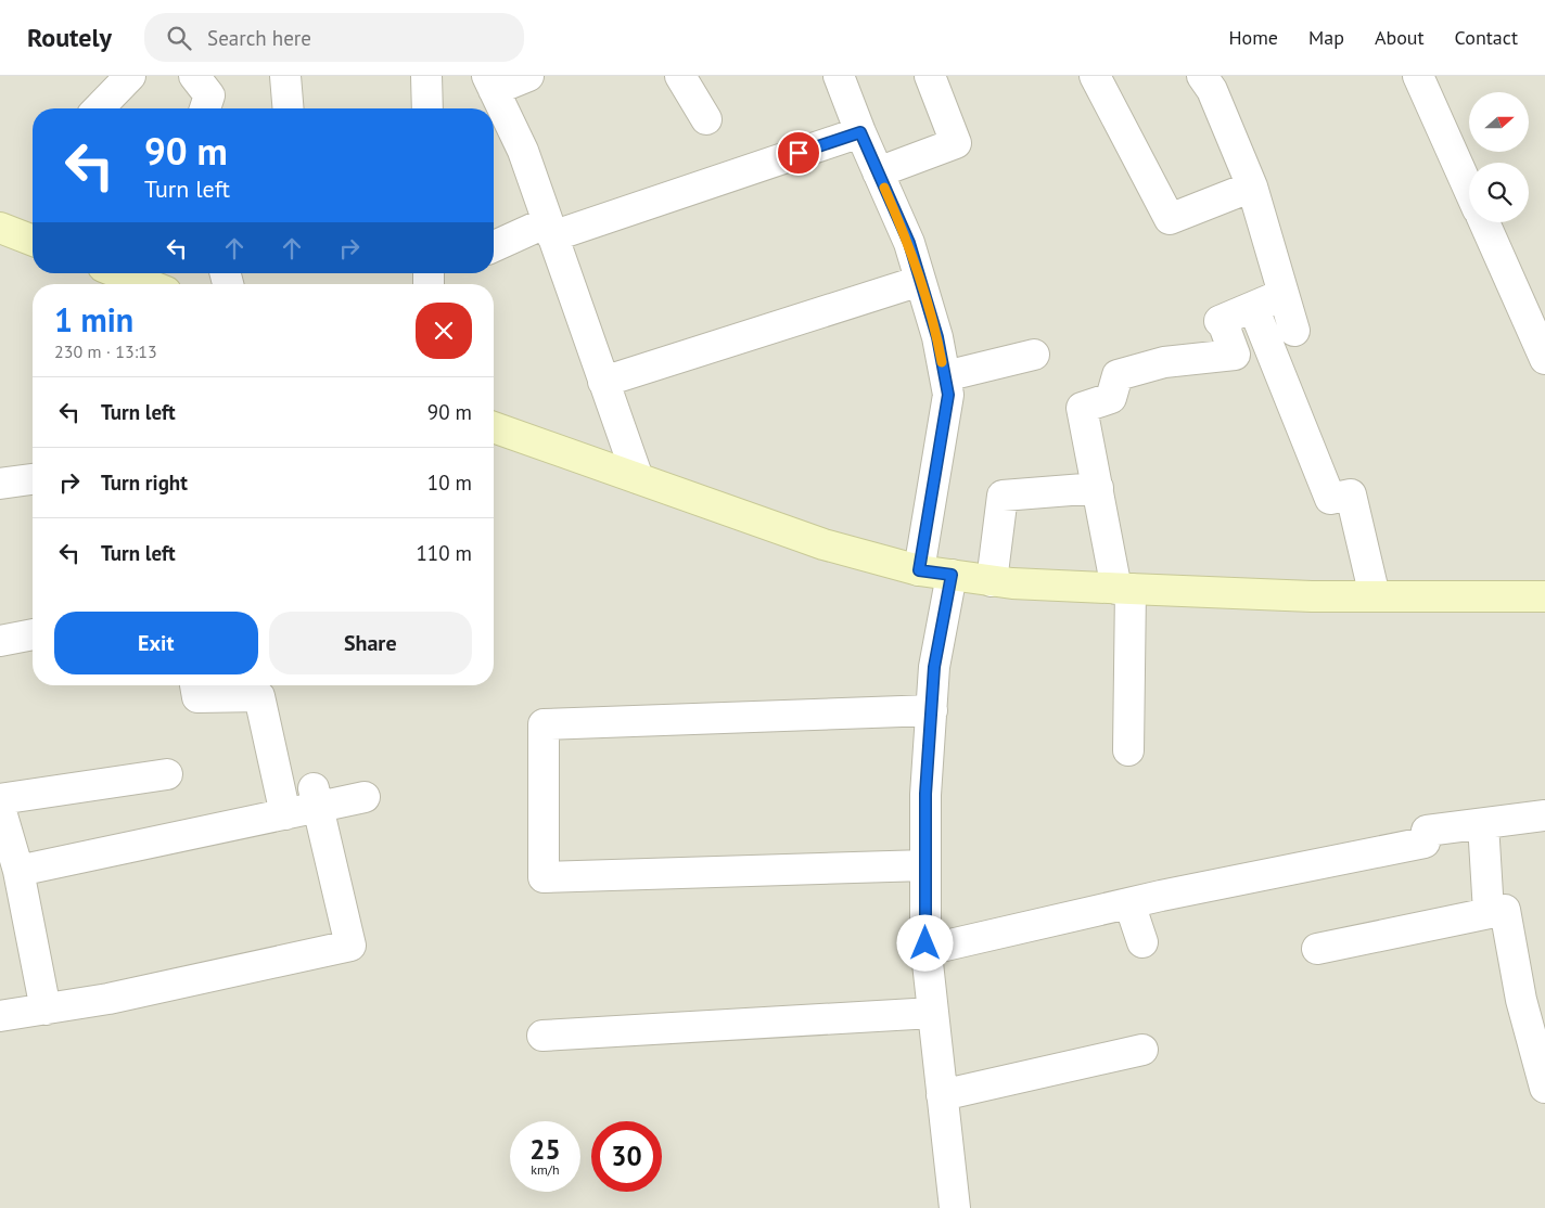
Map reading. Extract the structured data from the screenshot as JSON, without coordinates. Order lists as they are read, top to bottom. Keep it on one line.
{"north":"right","page":{"header":"Routely","search":"Search here","nav":["Home","Map","About","Contact"],"turn":["90 m","Turn left"],"heading":["1 min","230 m · 13:13"],"list":[{"name":"Turn left","value":"90 m"},{"name":"Turn right","value":"10 m"},{"name":"Turn left","value":"110 m"}],"buttons":["Exit","Share"],"speed":"25 km/h","limit":"30"}}
